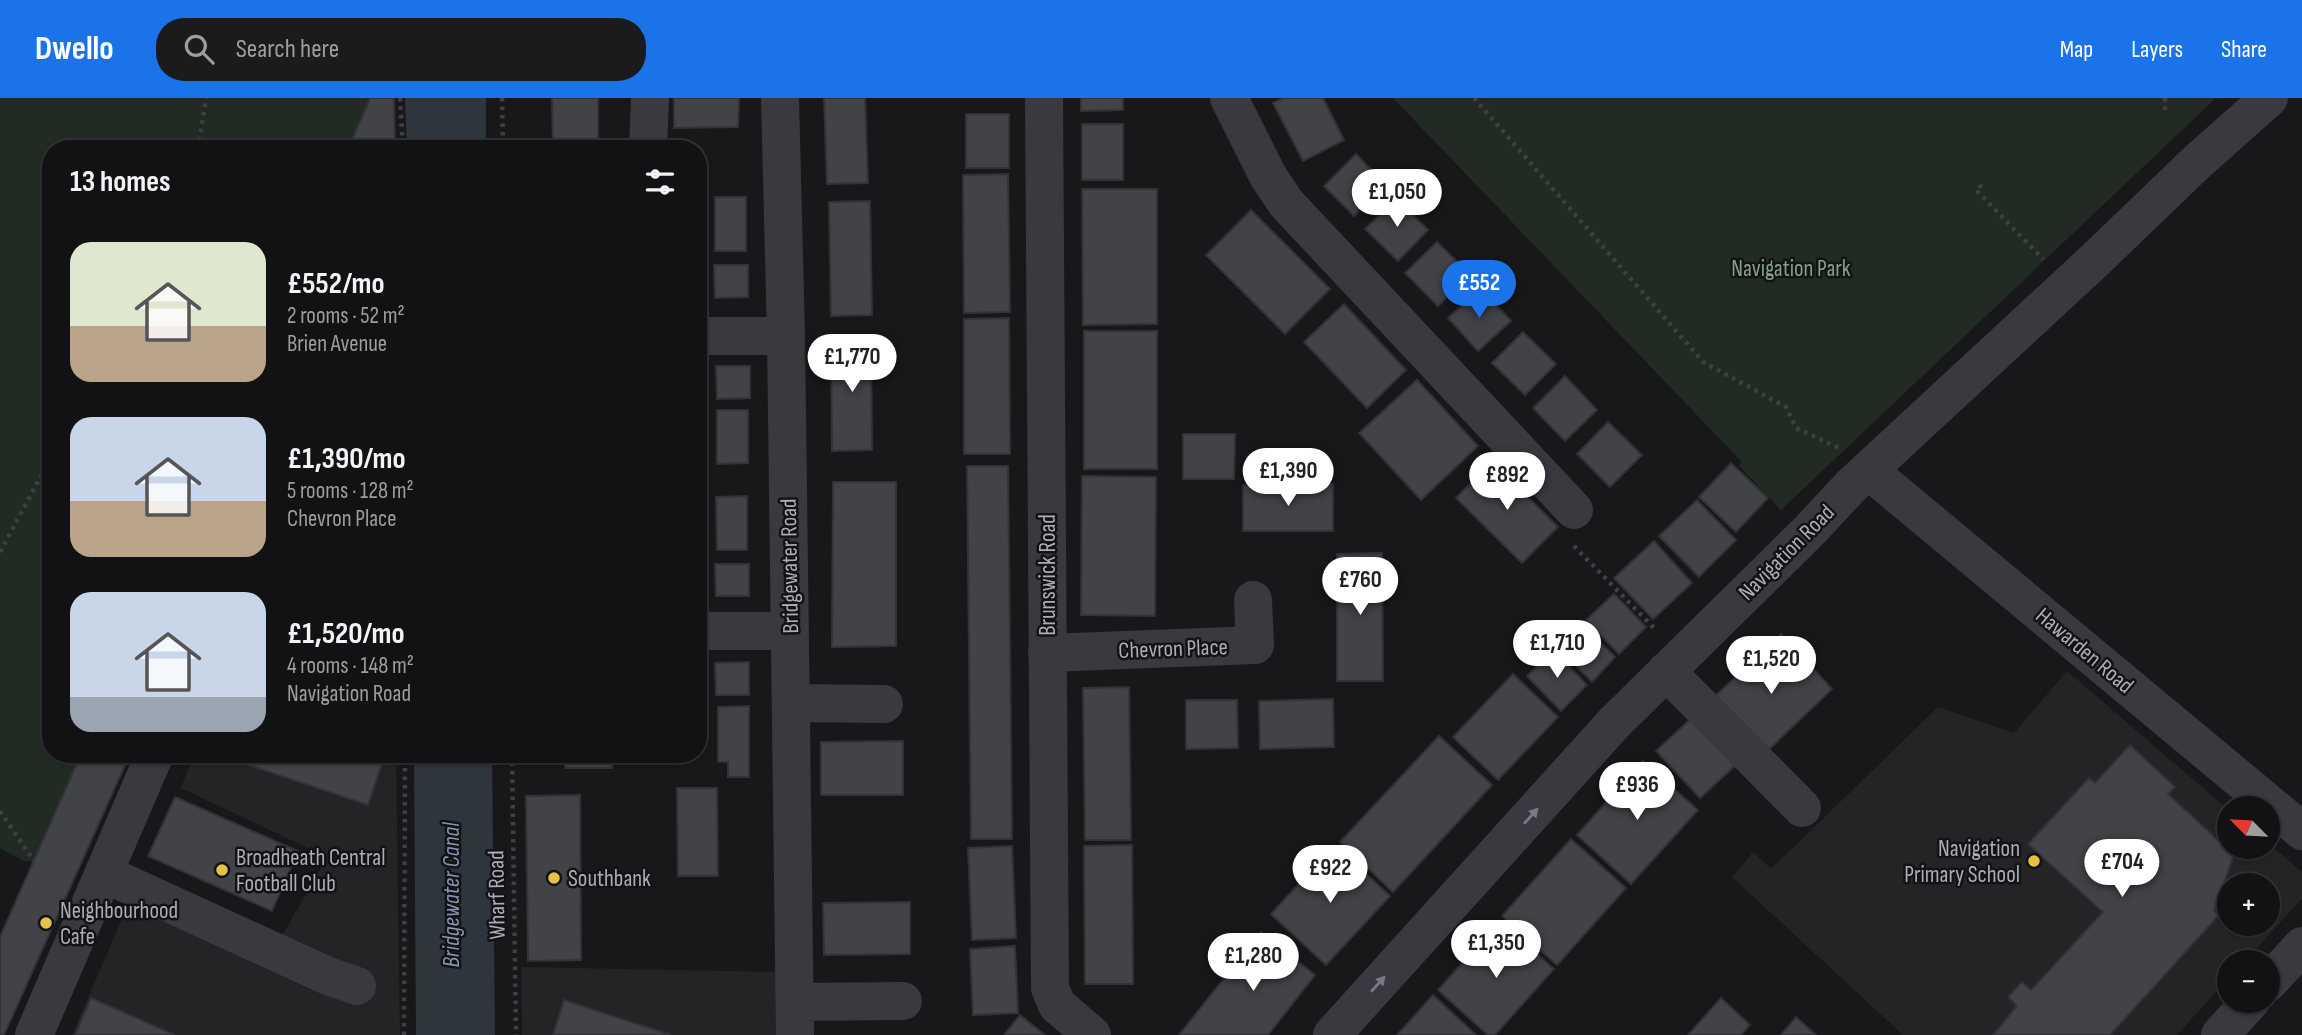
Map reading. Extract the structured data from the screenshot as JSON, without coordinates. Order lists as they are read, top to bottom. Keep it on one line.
{"streets":{"street":["Navigation Road","Bridgewater Road","Brunswick Road","Chevron Place","Hawarden Road"],"path":["Wharf Road"]},"crossings":[["Navigation Road","Hawarden Road"],["Brunswick Road","Chevron Place"]],"one_way":["Navigation Road"],"water":["Bridgewater Canal"],"parks":["Navigation Park"],"places":["Navigation Primary School","Broadheath Central Football Club","Southbank","Neighbourhood Cafe"],"north":"top left","page":{"header":"Dwello","search":"Search here","nav":["Map","Layers","Share"],"heading":"13 homes","price":["£1,050","£552","£1,770","£1,390","£892","£760","£1,710","£1,520","£936","£704","£922","£1,350","£1,280"],"list":[{"name":"£552/mo","note":"2 rooms · 52 m² · Brien Avenue"},{"name":"£1,390/mo","note":"5 rooms · 128 m² · Chevron Place"},{"name":"£1,520/mo","note":"4 rooms · 148 m² · Navigation Road"}],"map_buttons":["+","−"]}}
